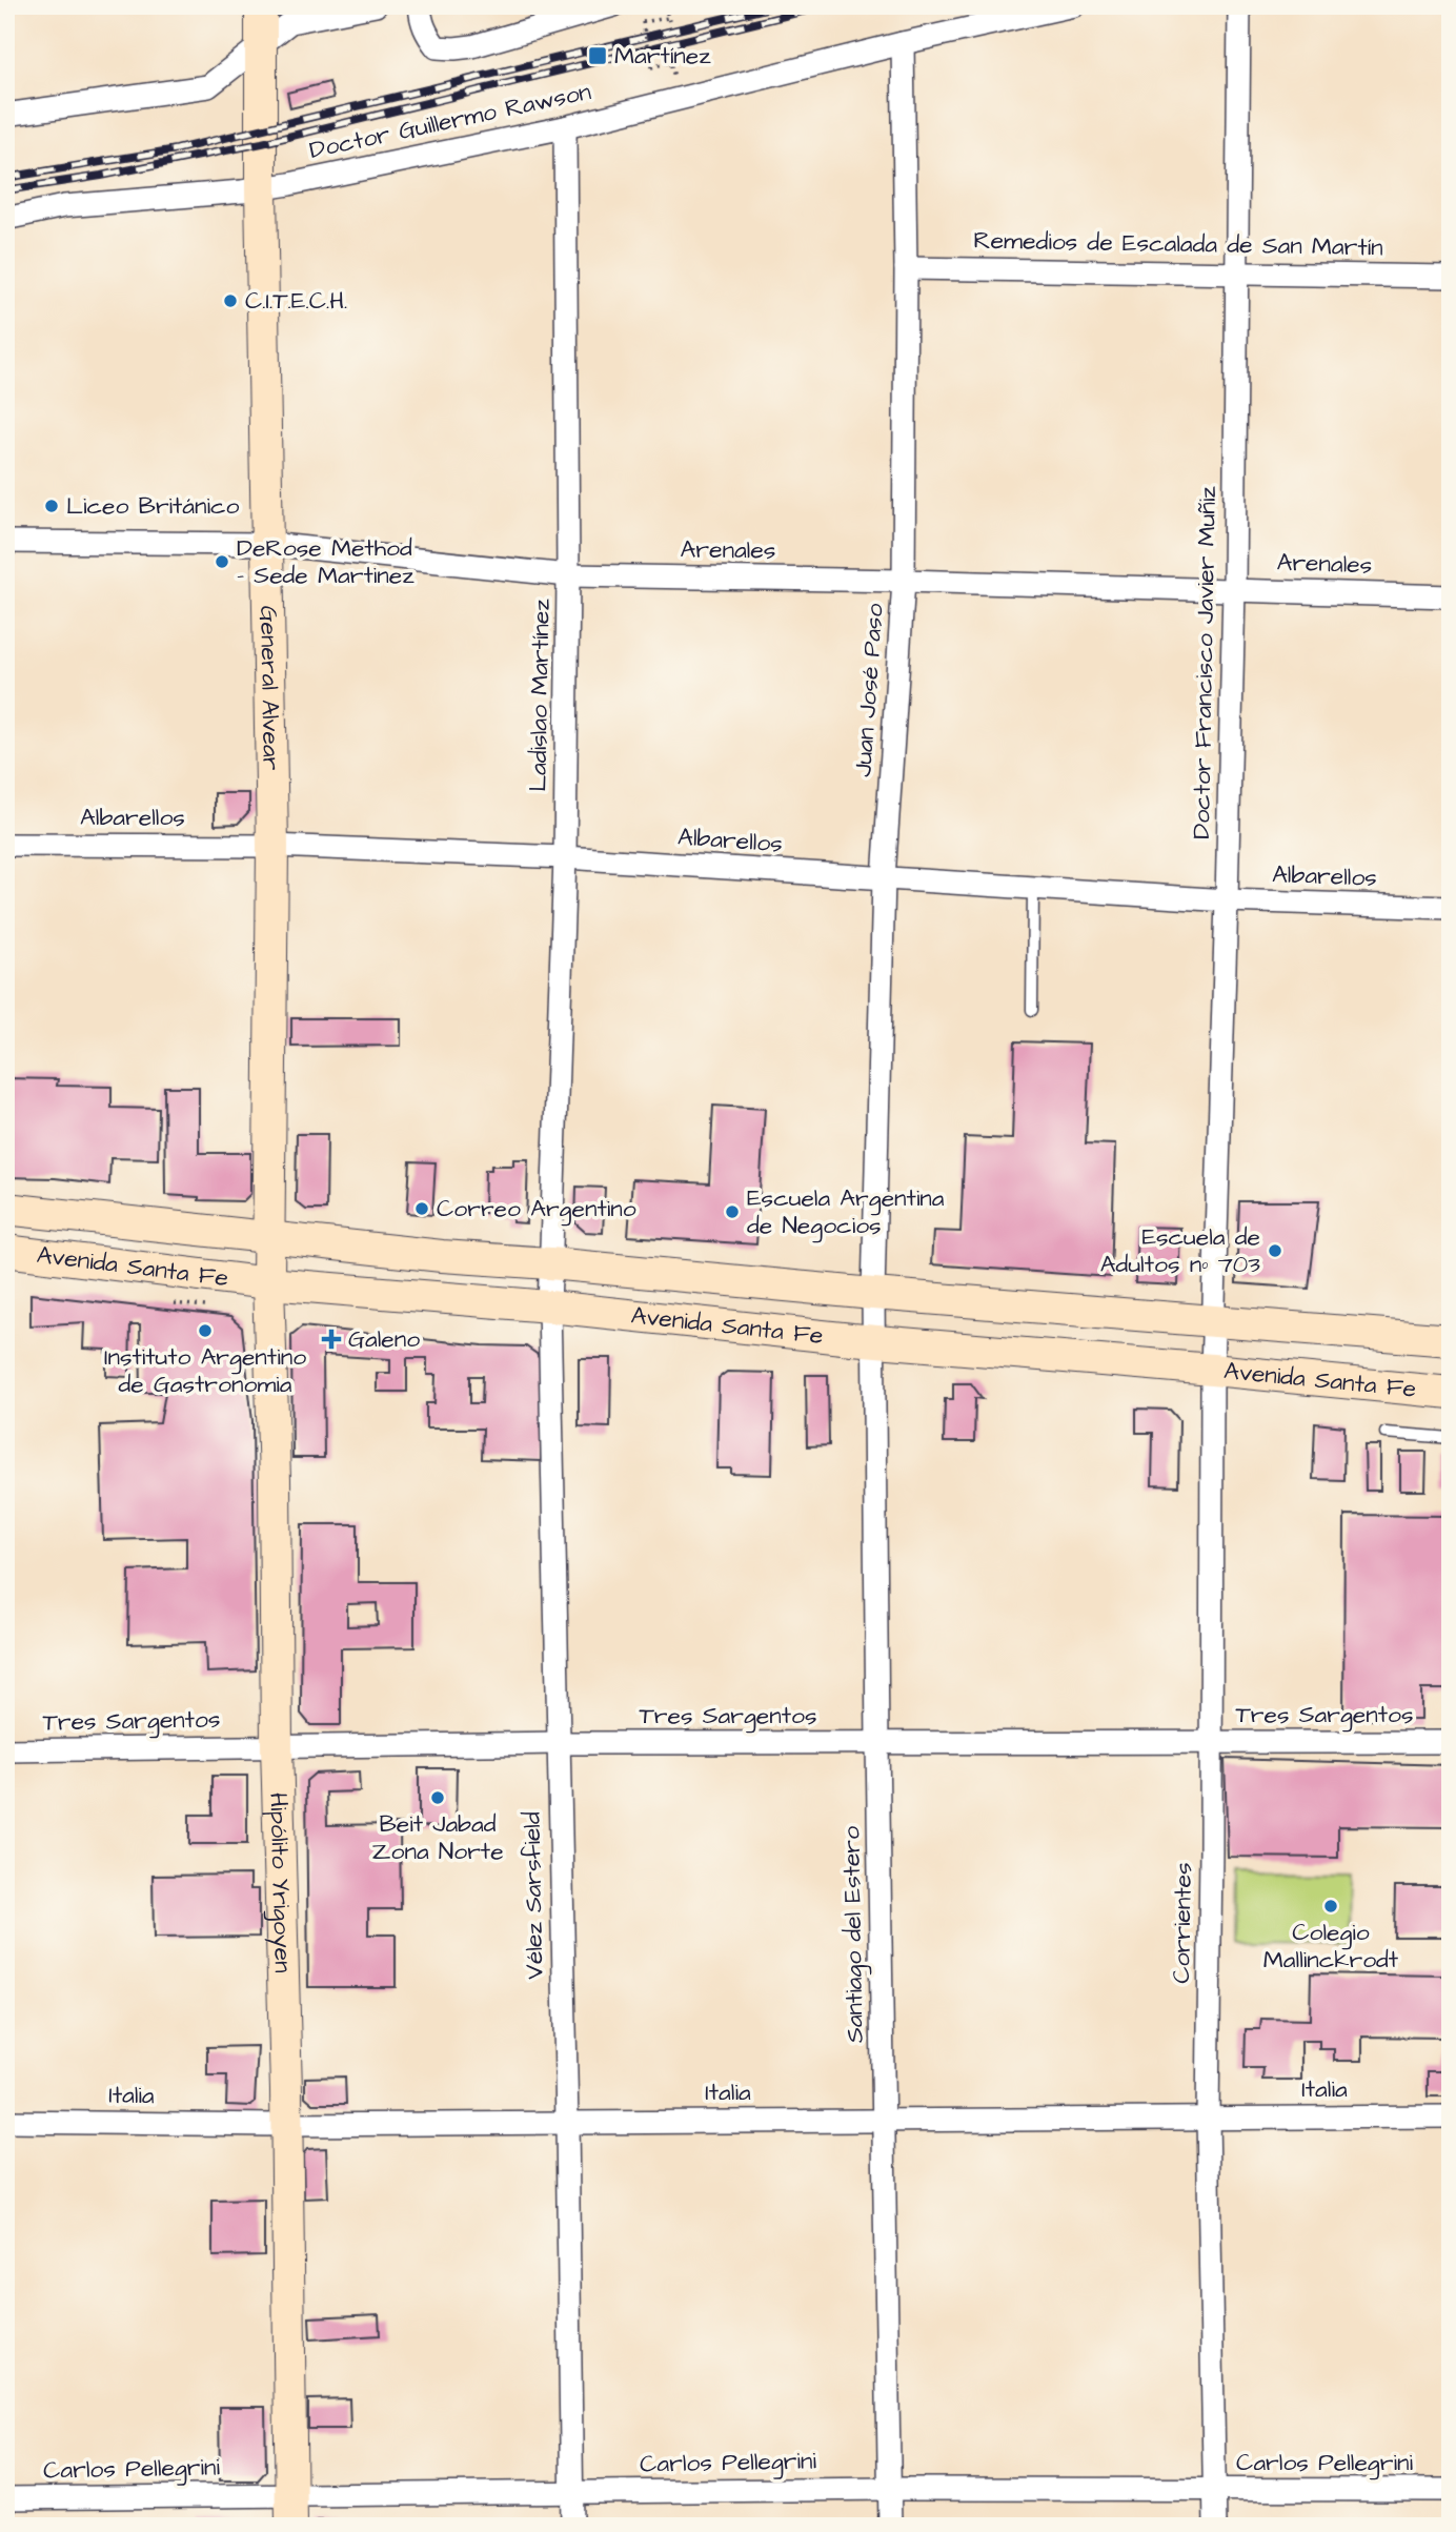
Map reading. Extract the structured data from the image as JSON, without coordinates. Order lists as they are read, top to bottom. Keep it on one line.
{"streets":{"main road":["General Alvear","Avenida Santa Fe","Hipólito Yrigoyen"],"street":["Doctor Guillermo Rawson","Remedios de Escalada de San Martín","Arenales","Doctor Francisco Javier Muñiz","Juan José Paso","Ladislao Martínez","Albarellos","Tres Sargentos","Vélez Sarsfield","Corrientes","Santiago del Estero","Italia","Carlos Pellegrini"]},"crossings":[["Doctor Guillermo Rawson","General Alvear"],["Doctor Guillermo Rawson","Juan José Paso"],["Doctor Guillermo Rawson","Ladislao Martínez"],["Remedios de Escalada de San Martín","Doctor Francisco Javier Muñiz"],["Remedios de Escalada de San Martín","Juan José Paso"],["Arenales","Doctor Francisco Javier Muñiz"],["Arenales","General Alvear"],["Arenales","Juan José Paso"],["Arenales","Ladislao Martínez"],["Doctor Francisco Javier Muñiz","Albarellos"],["Doctor Francisco Javier Muñiz","Avenida Santa Fe"],["Doctor Francisco Javier Muñiz","Corrientes"],["General Alvear","Albarellos"],["General Alvear","Avenida Santa Fe"],["General Alvear","Hipólito Yrigoyen"],["Juan José Paso","Albarellos"],["Juan José Paso","Avenida Santa Fe"],["Juan José Paso","Santiago del Estero"],["Ladislao Martínez","Albarellos"],["Ladislao Martínez","Avenida Santa Fe"],["Ladislao Martínez","Vélez Sarsfield"],["Avenida Santa Fe","Hipólito Yrigoyen"],["Avenida Santa Fe","Vélez Sarsfield"],["Avenida Santa Fe","Corrientes"],["Avenida Santa Fe","Santiago del Estero"],["Tres Sargentos","Hipólito Yrigoyen"],["Tres Sargentos","Vélez Sarsfield"],["Tres Sargentos","Corrientes"],["Tres Sargentos","Santiago del Estero"],["Hipólito Yrigoyen","Italia"],["Hipólito Yrigoyen","Carlos Pellegrini"],["Vélez Sarsfield","Italia"],["Vélez Sarsfield","Carlos Pellegrini"],["Corrientes","Italia"],["Corrientes","Carlos Pellegrini"],["Santiago del Estero","Italia"],["Santiago del Estero","Carlos Pellegrini"]],"places":{"transit":["Martínez"],"other":["C.I.T.E.C.H.","Liceo Británico","DeRose Method - Sede Martinez","Correo Argentino","Escuela Argentina de Negocios","Escuela de Adultos nº 703","Instituto Argentino de Gastronomia","Beit Jabad Zona Norte","Colegio Mallinckrodt"],"health":["Galeno"]}}
